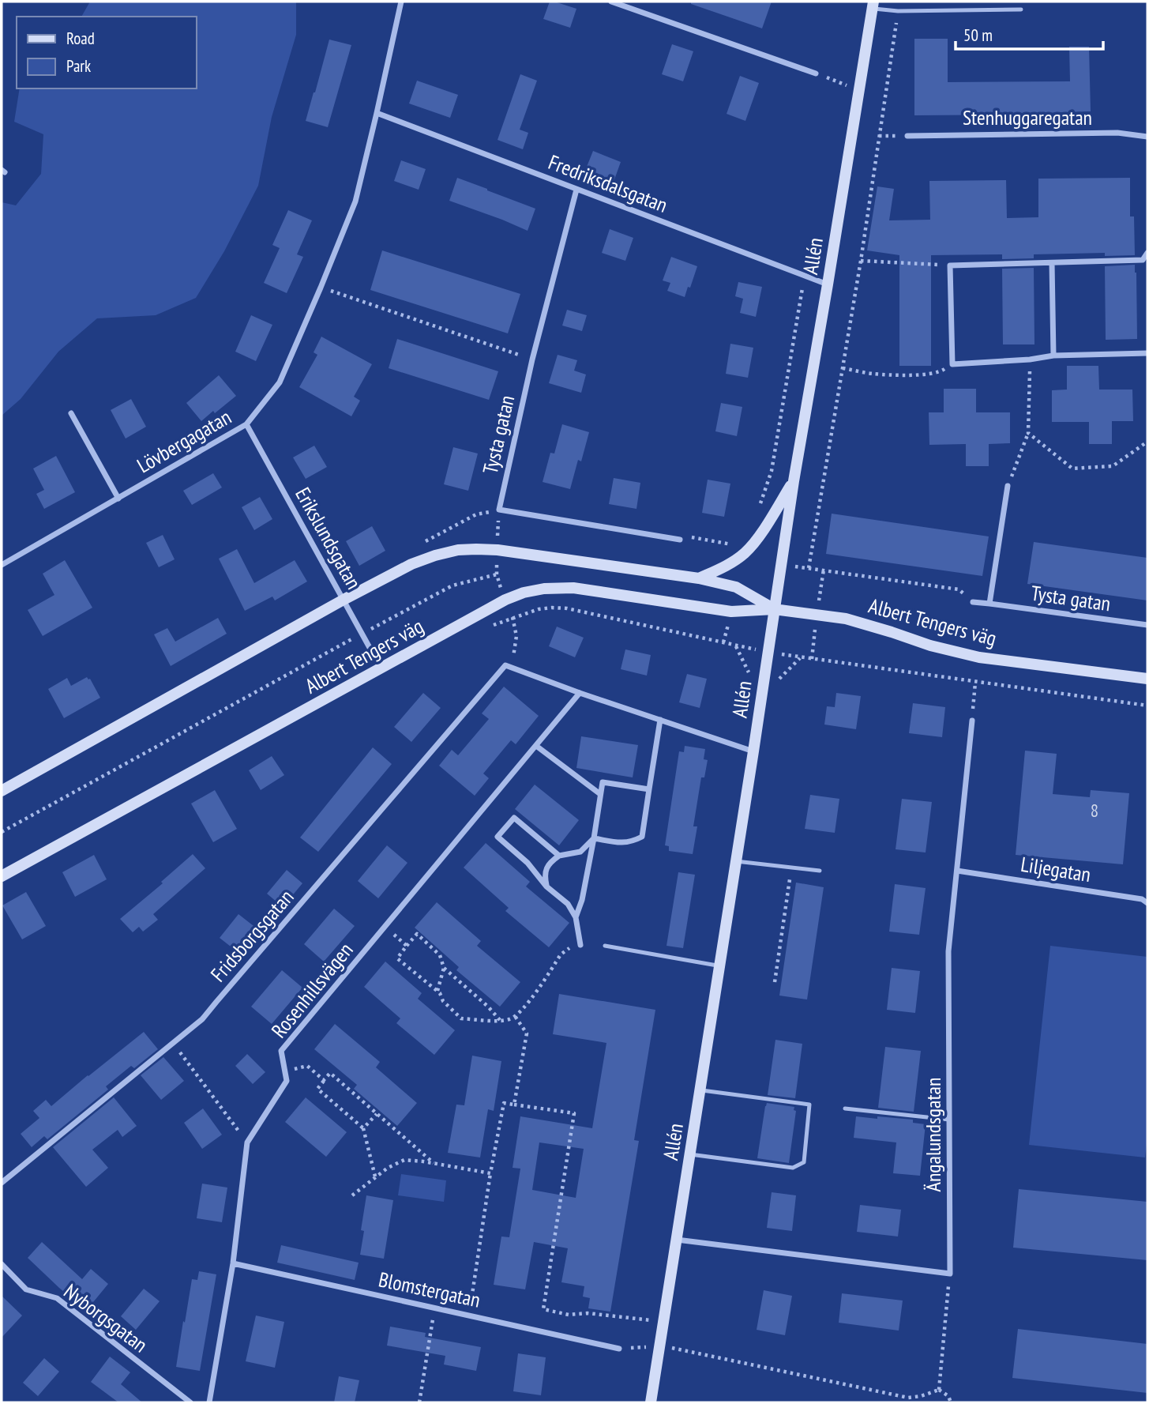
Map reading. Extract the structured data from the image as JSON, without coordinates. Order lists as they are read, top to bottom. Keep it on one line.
{"streets":{"main road":["Allén","Albert Tengers väg"],"street":["Stenhuggaregatan","Fredriksdalsgatan","Tysta gatan","Lövbergagatan","Erikslundsgatan","Liljegatan","Fridsborgsgatan","Rosenhillsvägen","Ängalundsgatan","Blomstergatan","Nyborgsgatan"]},"crossings":[["Fredriksdalsgatan","Allén"],["Fredriksdalsgatan","Tysta gatan"],["Fredriksdalsgatan","Lövbergagatan"],["Allén","Albert Tengers väg"],["Lövbergagatan","Erikslundsgatan"],["Erikslundsgatan","Albert Tengers väg"],["Liljegatan","Ängalundsgatan"],["Fridsborgsgatan","Rosenhillsvägen"],["Rosenhillsvägen","Blomstergatan"]],"house_numbers":["8"],"legend":["Road","Park"],"scale_bar":"50 m"}
